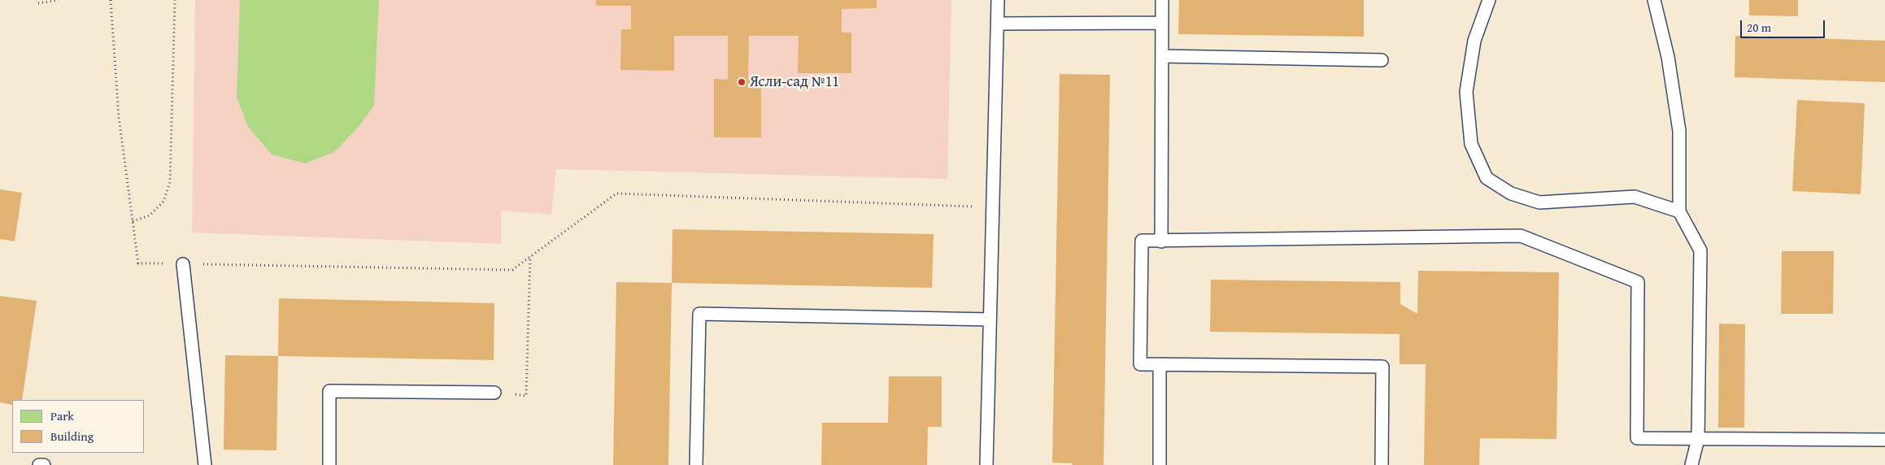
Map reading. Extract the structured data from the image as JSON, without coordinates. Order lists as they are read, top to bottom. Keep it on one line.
{"places":["Ясли-сад №11"],"legend":["Park","Building"],"scale_bar":"20 m"}
